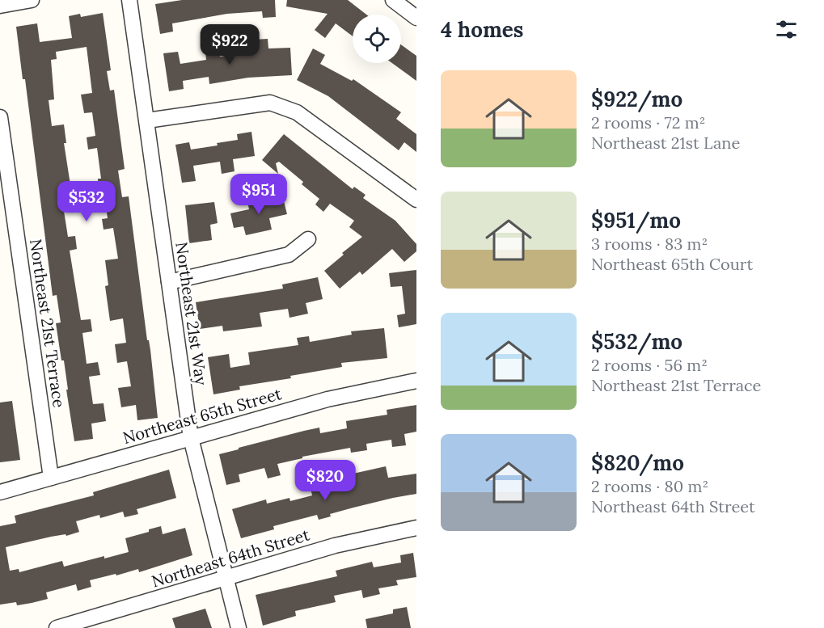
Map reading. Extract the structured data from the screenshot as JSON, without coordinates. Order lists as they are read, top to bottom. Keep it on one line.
{"streets":{"street":["Northeast 21st Way","Northeast 21st Terrace","Northeast 65th Street","Northeast 64th Street"]},"crossings":[["Northeast 21st Way","Northeast 65th Street"],["Northeast 21st Way","Northeast 64th Street"],["Northeast 21st Terrace","Northeast 65th Street"]],"page":{"heading":"4 homes","price":["$922","$951","$532","$820"],"list":[{"name":"$922/mo","note":"2 rooms · 72 m² · Northeast 21st Lane"},{"name":"$951/mo","note":"3 rooms · 83 m² · Northeast 65th Court"},{"name":"$532/mo","note":"2 rooms · 56 m² · Northeast 21st Terrace"},{"name":"$820/mo","note":"2 rooms · 80 m² · Northeast 64th Street"}]}}
